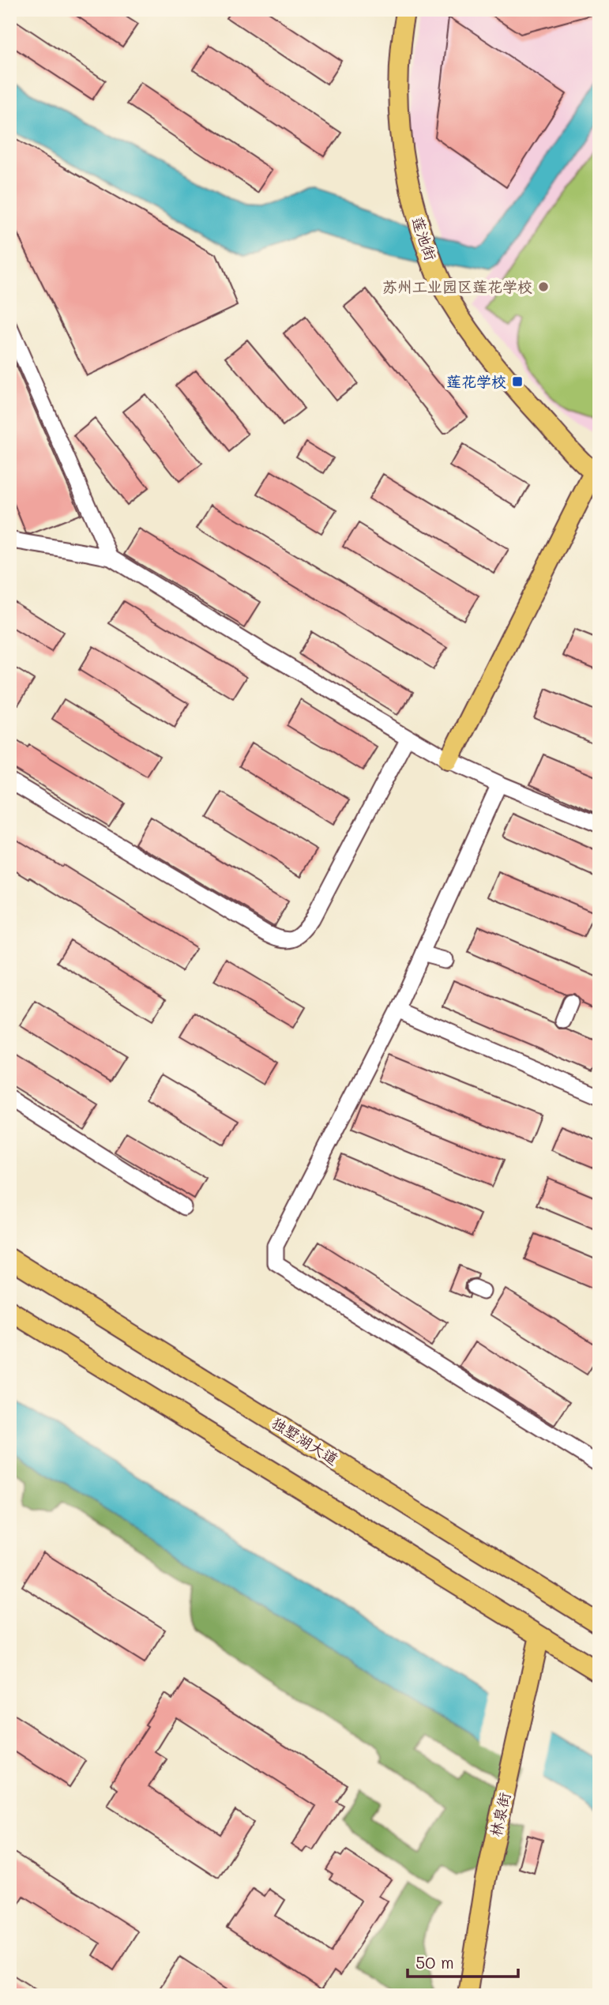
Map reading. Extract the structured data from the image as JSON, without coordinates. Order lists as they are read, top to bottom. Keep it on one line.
{"streets":{"main road":["莲池街","独墅湖大道","林泉街"]},"places":{"other":["苏州工业园区莲花学校"],"transit":["莲花学校"]},"scale_bar":"50 m"}
